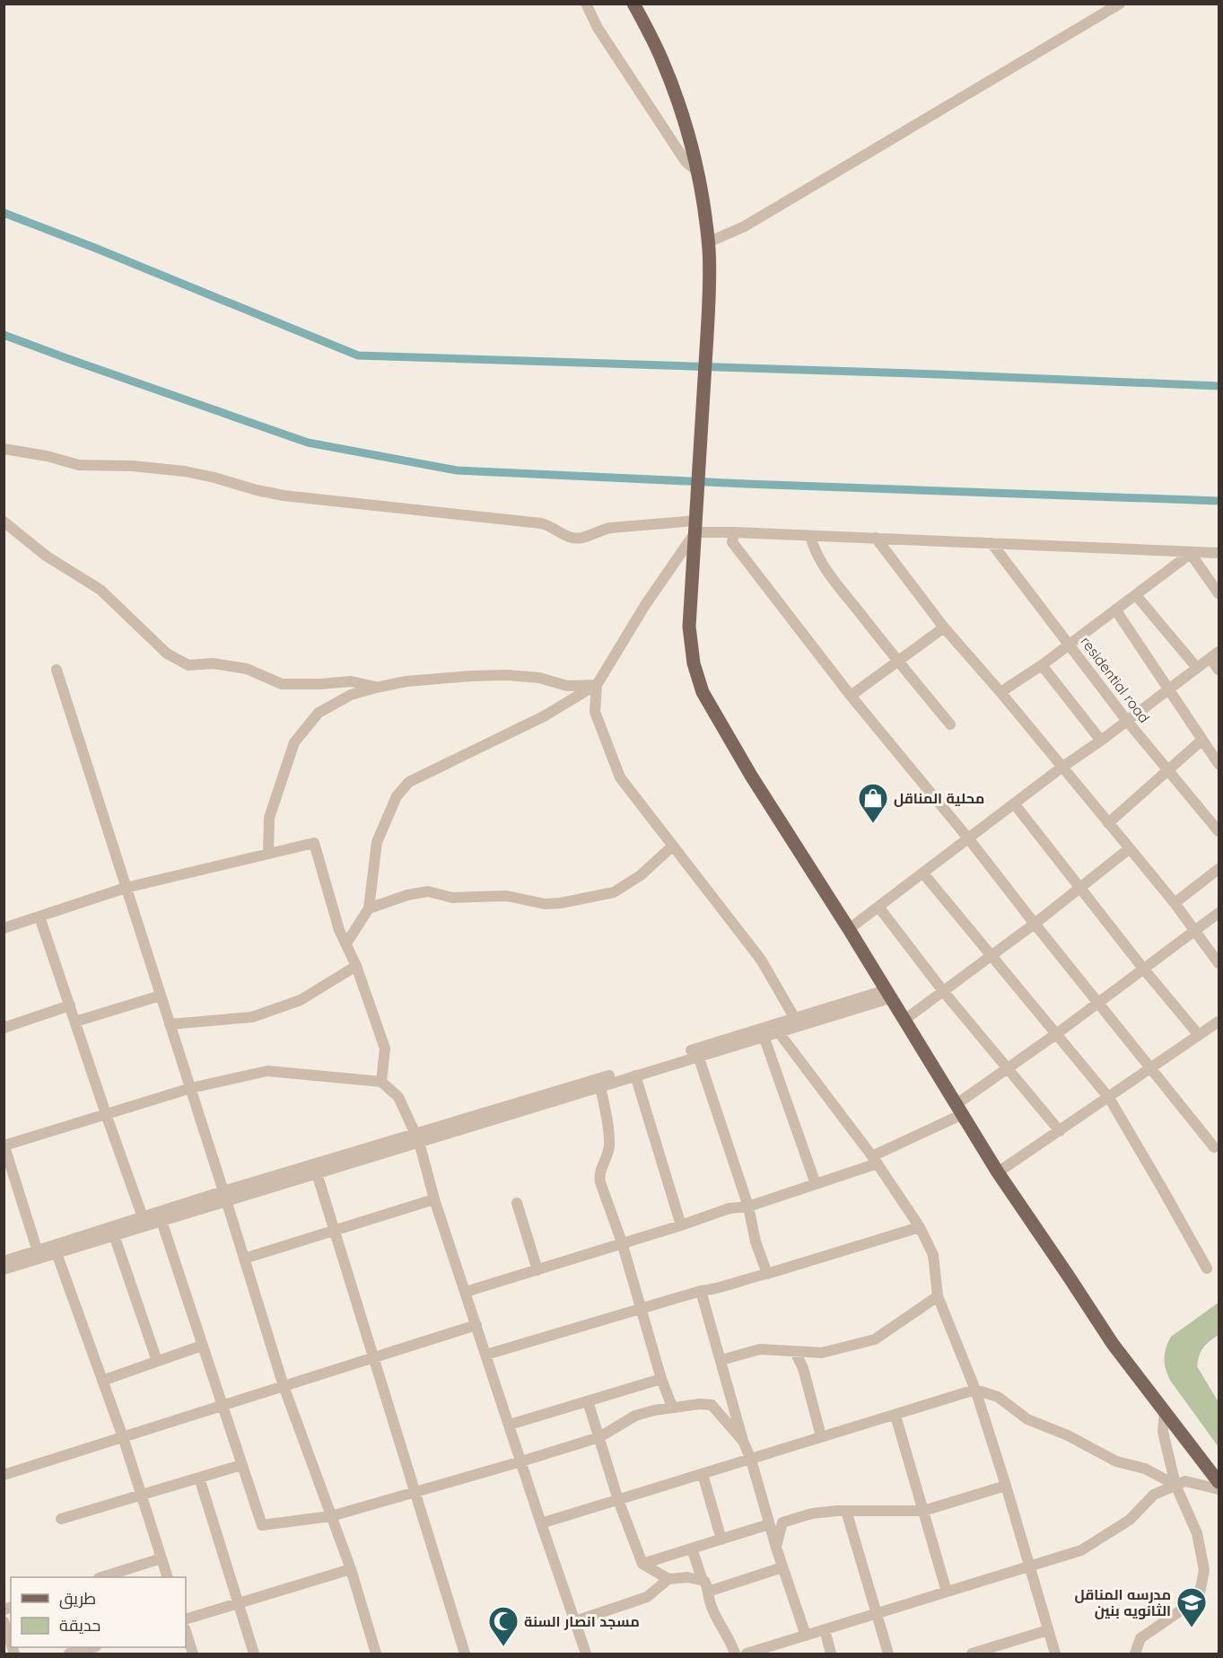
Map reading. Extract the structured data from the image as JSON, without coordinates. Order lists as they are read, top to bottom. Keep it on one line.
{"streets":{"street":["residential road"]},"places":{"shop":["محلية المناقل"],"school or university":["مدرسه المناقل الثانويه بنين"],"mosque":["مسجد انصار السنة"]},"legend":["طريق","حديقة"]}
